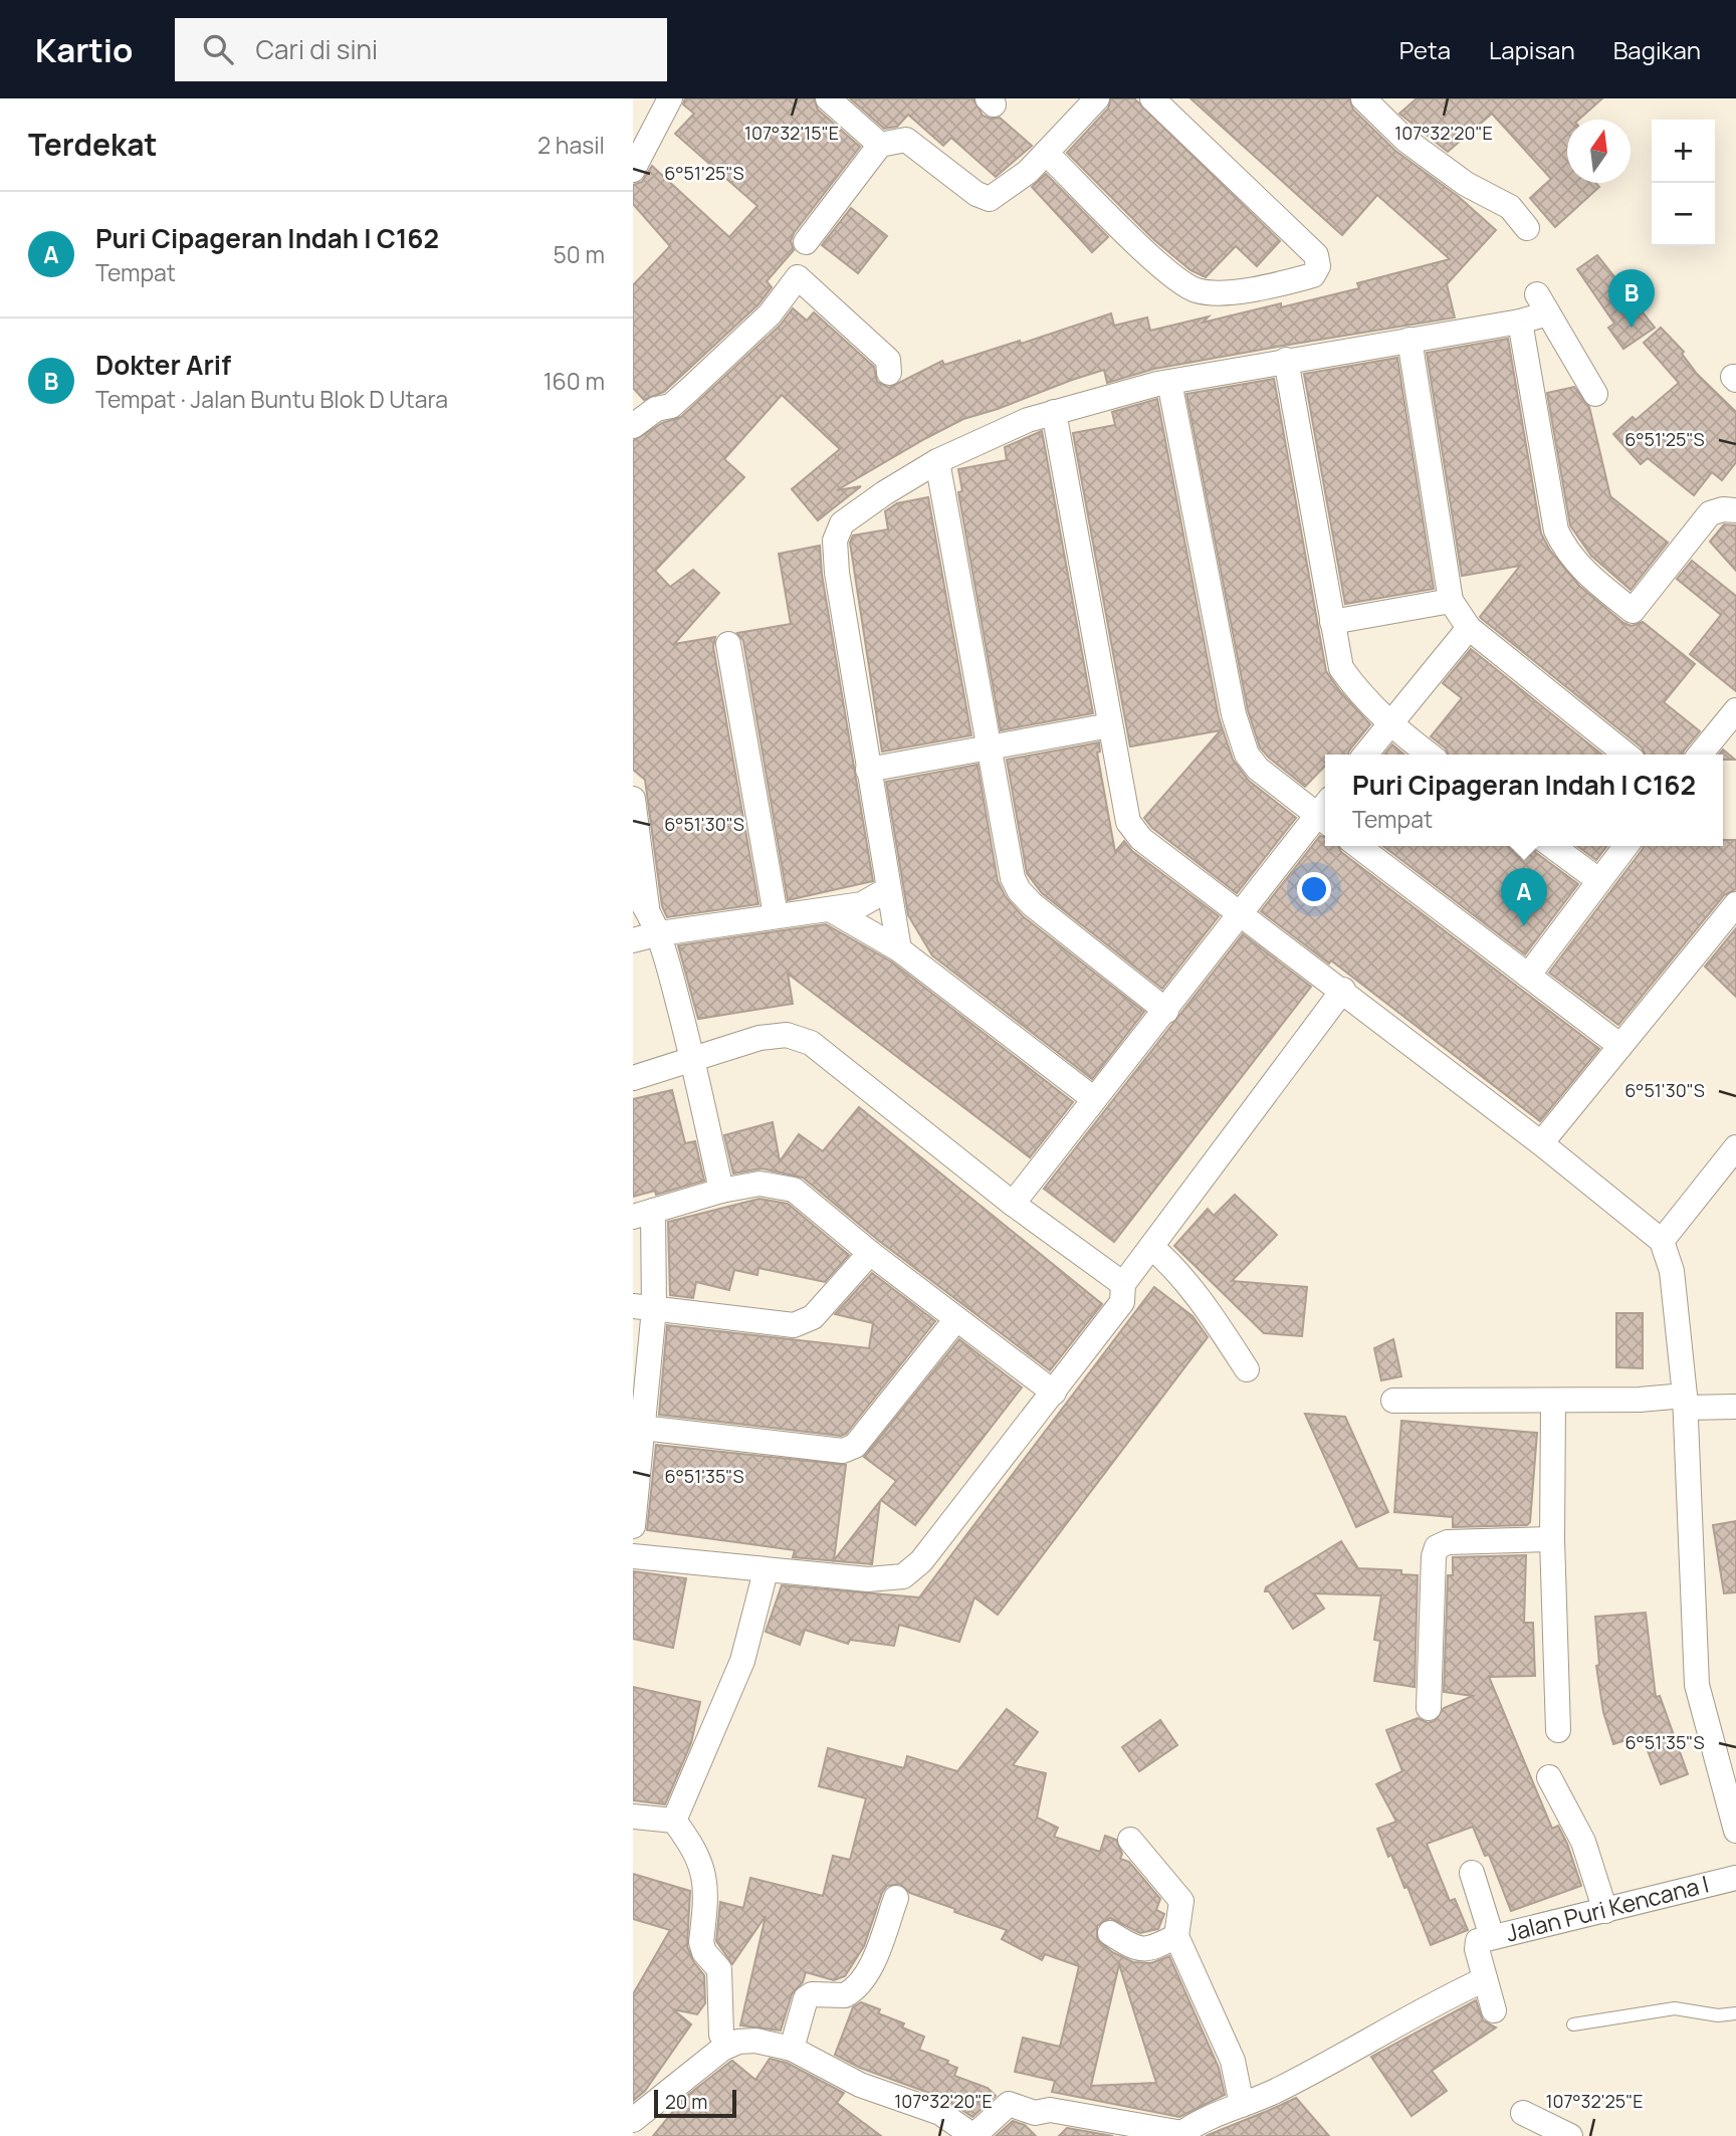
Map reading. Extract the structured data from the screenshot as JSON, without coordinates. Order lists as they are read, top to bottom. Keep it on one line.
{"streets":{"street":["Jalan Puri Kencana I"]},"scale_bar":"20 m","north":"top","page":{"header":"Kartio","search":"Cari di sini","nav":["Peta","Lapisan","Bagikan"],"heading":["Terdekat","2 hasil"],"map_buttons":["+","−"],"list":[{"mark":"A","name":"Puri Cipageran Indah I C162","note":"Tempat","value":"50 m"},{"mark":"B","name":"Dokter Arif","note":"Tempat · Jalan Buntu Blok D Utara","value":"160 m"}],"pins":["B","A"],"popup":["Puri Cipageran Indah I C162","Tempat"],"scale":"20 m"},"coordinates":["107°32'15\"E","107°32'20\"E","6°51'25\"S","6°51'30\"S","6°51'35\"S","107°32'25\"E"]}
